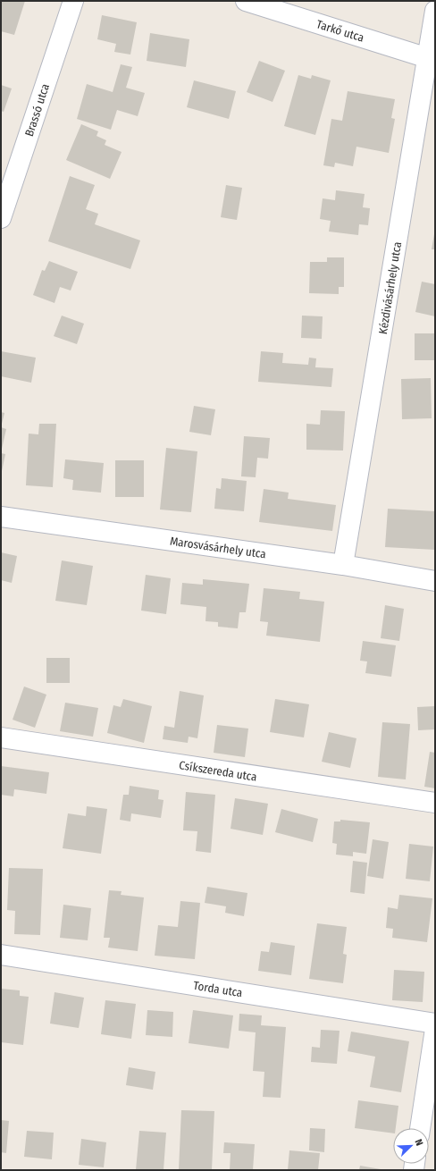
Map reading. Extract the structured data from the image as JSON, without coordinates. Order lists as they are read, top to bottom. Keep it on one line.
{"streets":{"street":["Tarkő utca","Brassó utca","Kézdivásárhely utca","Marosvásárhely utca","Csíkszereda utca","Torda utca"]},"crossings":[["Tarkő utca","Kézdivásárhely utca"],["Kézdivásárhely utca","Marosvásárhely utca"]],"north":"top right"}
